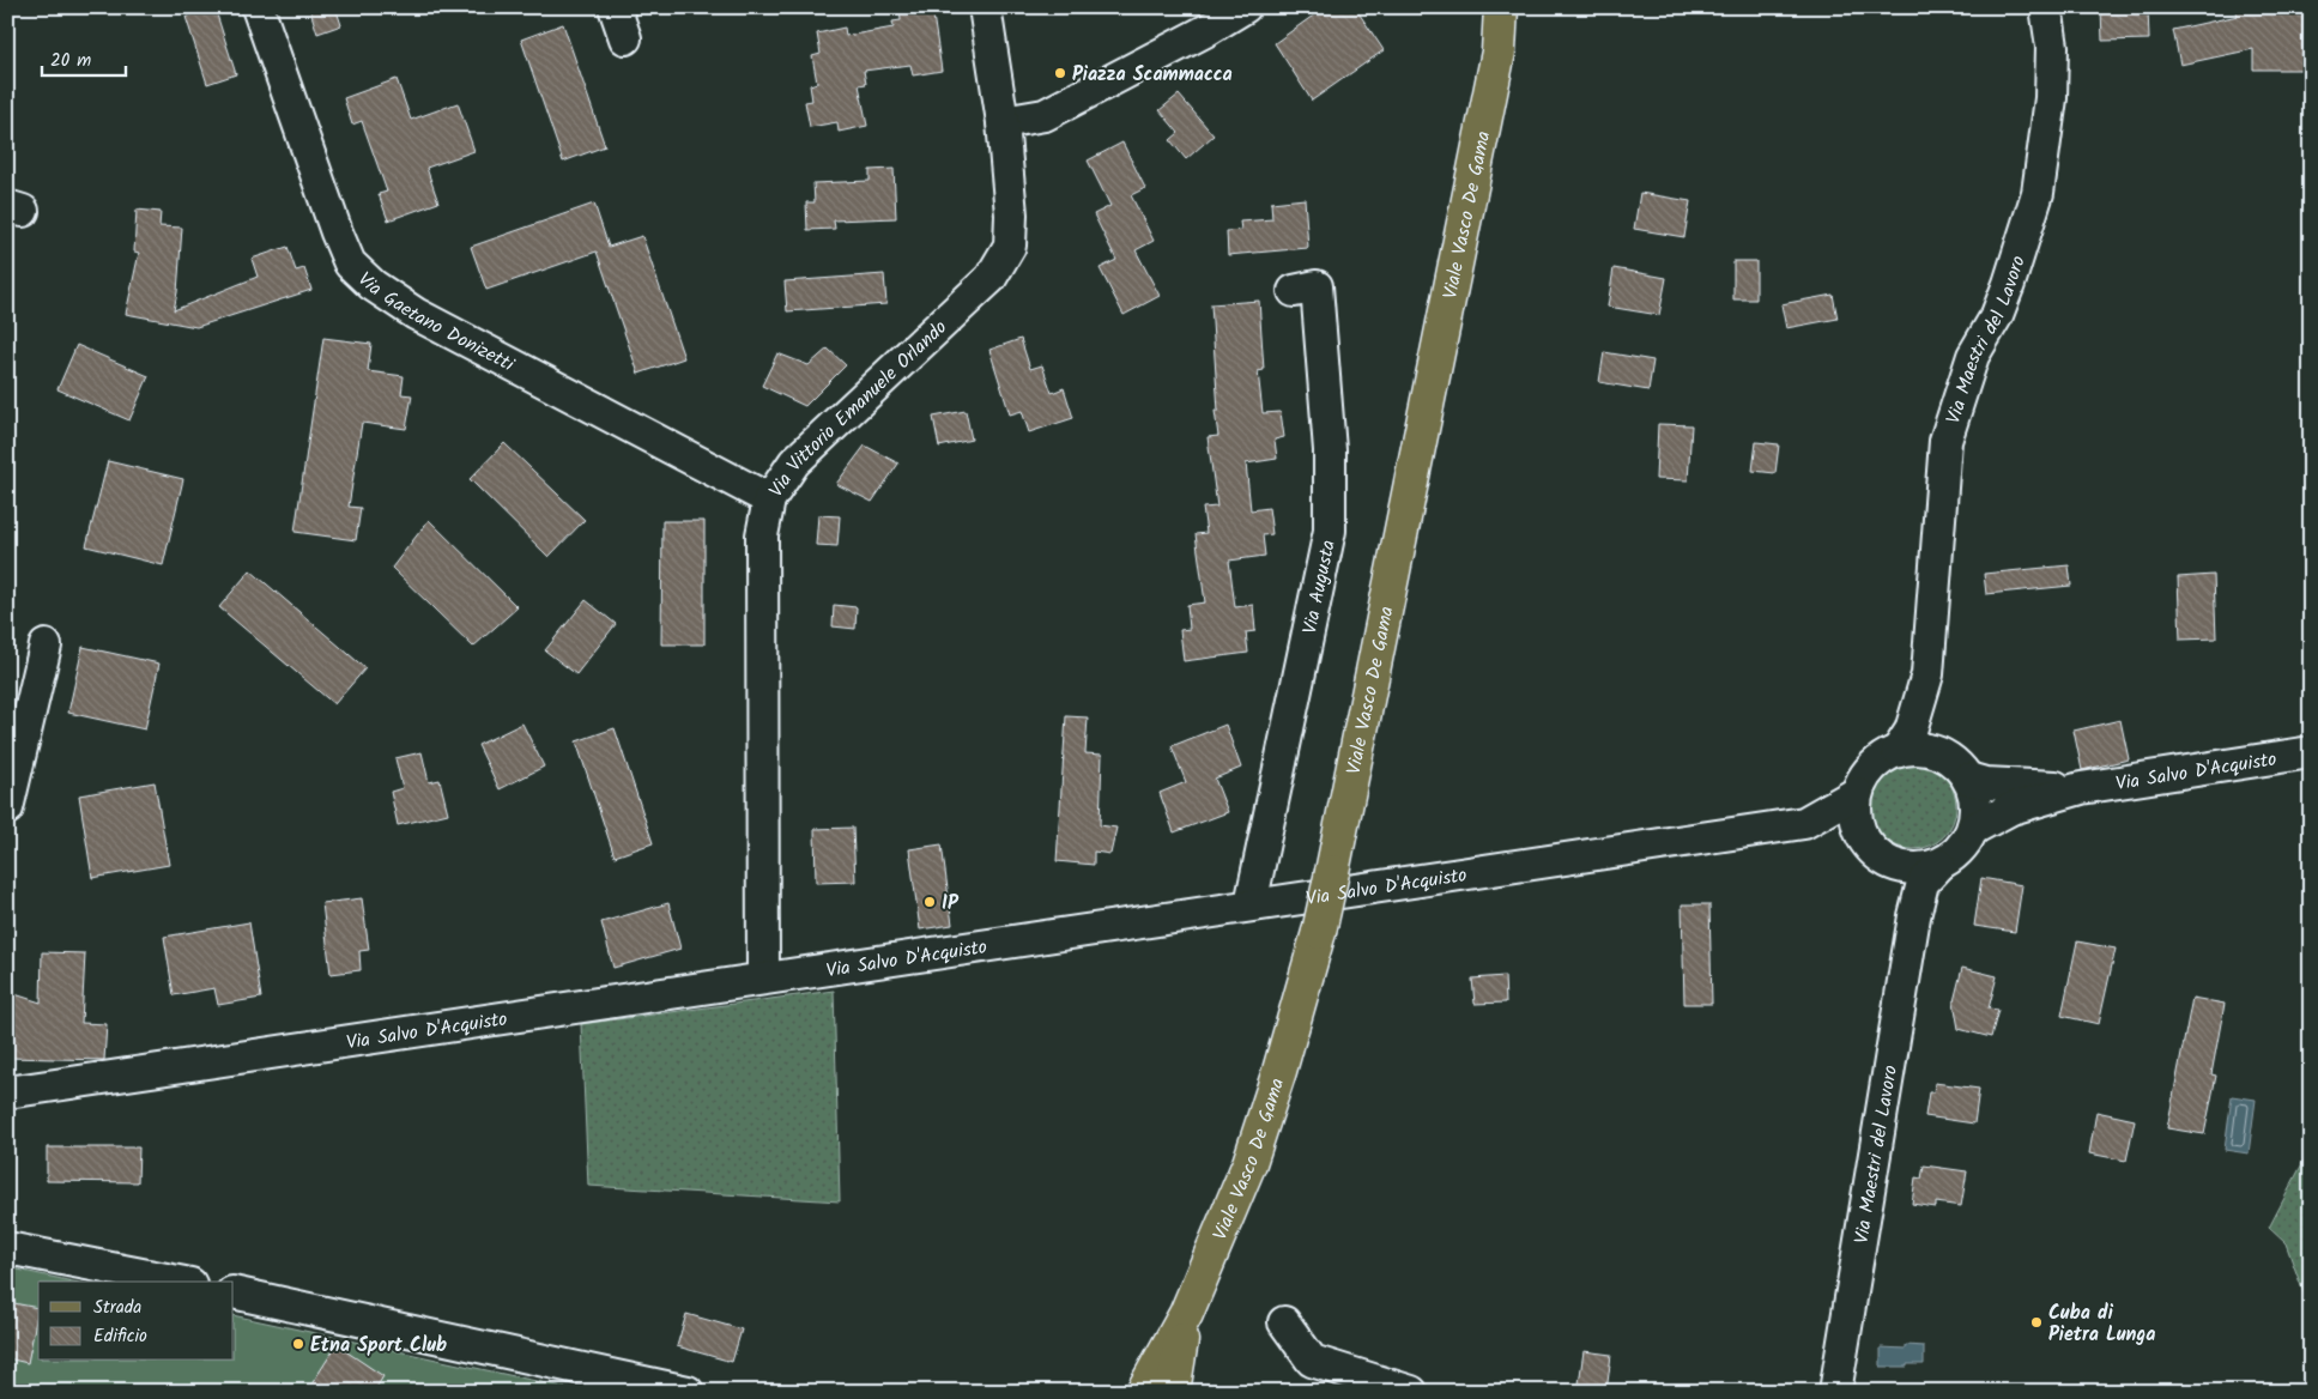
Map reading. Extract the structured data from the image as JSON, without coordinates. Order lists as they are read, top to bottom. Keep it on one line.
{"streets":{"main road":["Viale Vasco De Gama"],"street":["Via Gaetano Donizetti","Via Maestri del Lavoro","Via Vittorio Emanuele Orlando","Via Augusta","Via Salvo D'Acquisto"]},"crossings":[["Via Gaetano Donizetti","Via Vittorio Emanuele Orlando"],["Via Vittorio Emanuele Orlando","Via Salvo D'Acquisto"],["Via Augusta","Via Salvo D'Acquisto"]],"places":["Piazza Scammacca","IP","Cuba di Pietra Lunga","Etna Sport Club"],"legend":["Strada","Edificio"],"scale_bar":"20 m"}
